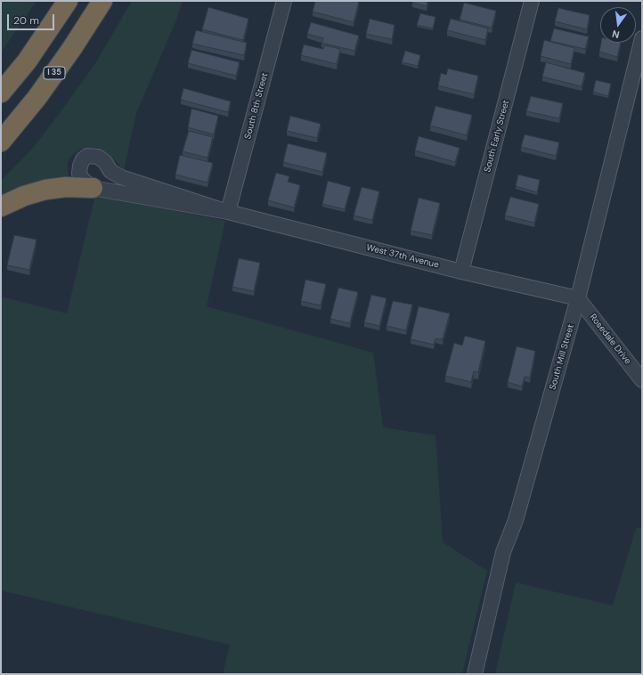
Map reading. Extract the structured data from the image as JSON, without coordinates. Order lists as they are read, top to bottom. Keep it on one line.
{"streets":{"highway":["I 35"],"street":["South 8th Street","South Early Street","West 37th Avenue","Rosedale Drive","South Mill Street"]},"crossings":[["South 8th Street","West 37th Avenue"],["South Early Street","West 37th Avenue"],["West 37th Avenue","Rosedale Drive"],["West 37th Avenue","South Mill Street"],["Rosedale Drive","South Mill Street"]],"scale_bar":"20 m","north":"bottom"}
